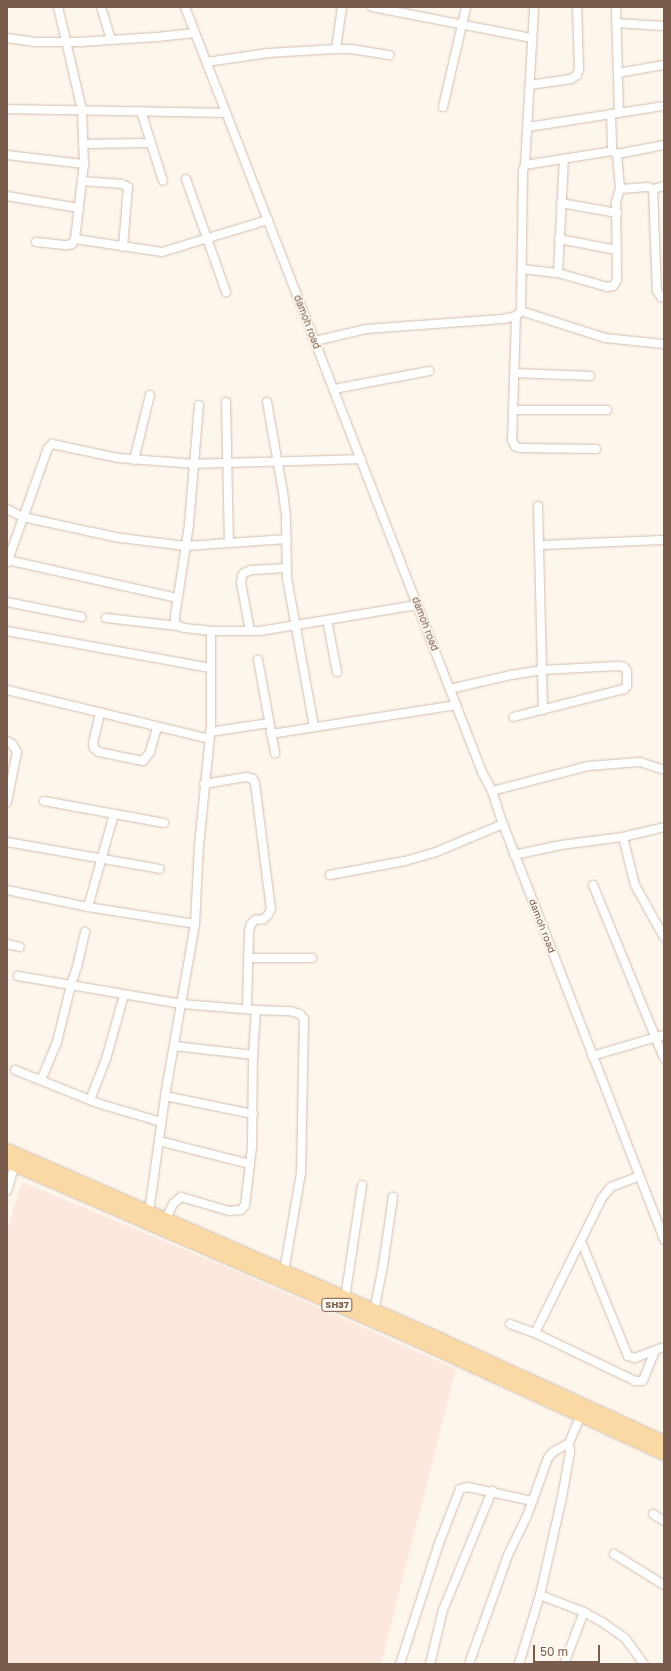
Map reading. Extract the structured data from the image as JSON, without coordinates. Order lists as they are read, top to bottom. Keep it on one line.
{"streets":{"main road":["SH37"],"street":["damoh road"]},"scale_bar":"50 m"}
